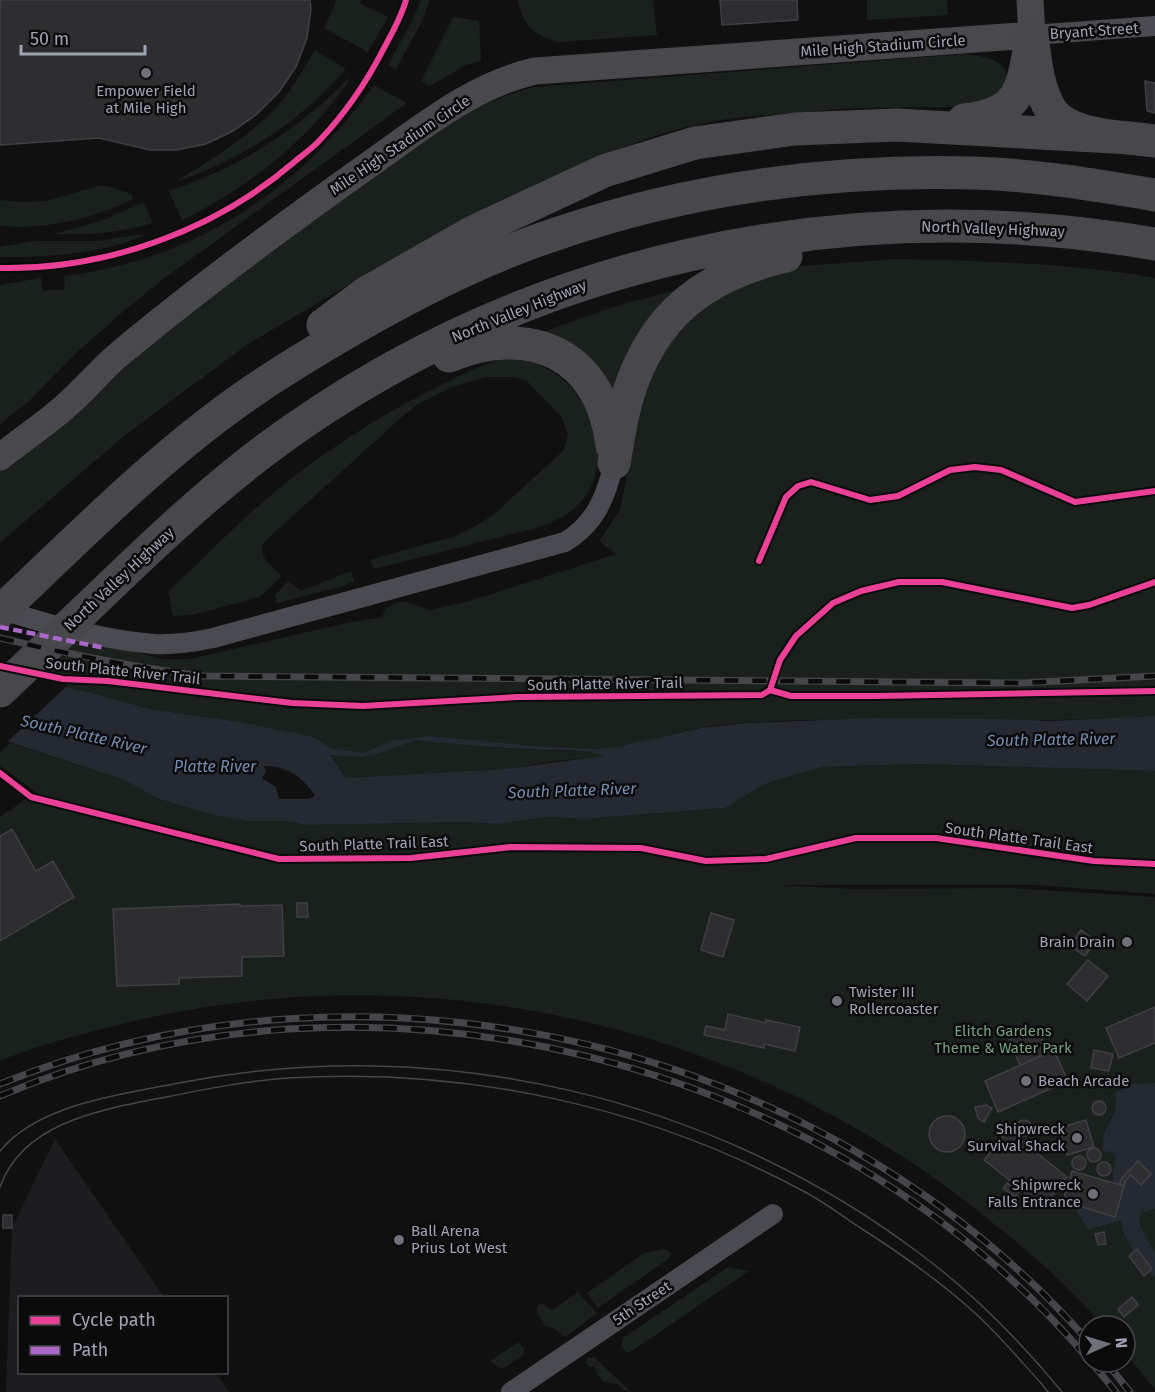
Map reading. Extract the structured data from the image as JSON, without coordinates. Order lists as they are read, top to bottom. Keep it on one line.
{"streets":{"highway":["North Valley Highway"],"street":["Bryant Street","Mile High Stadium Circle","5th Street"],"cycle path":["South Platte River Trail","South Platte Trail East"]},"crossings":[["Bryant Street","Mile High Stadium Circle"]],"water":["South Platte River","Platte River"],"parks":["Elitch Gardens Theme & Water Park"],"places":["Empower Field at Mile High","Brain Drain","Twister III Rollercoaster","Beach Arcade","Shipwreck Survival Shack","Shipwreck Falls Entrance","Ball Arena Prius Lot West"],"legend":["Cycle path","Path"],"scale_bar":"50 m","north":"right"}
